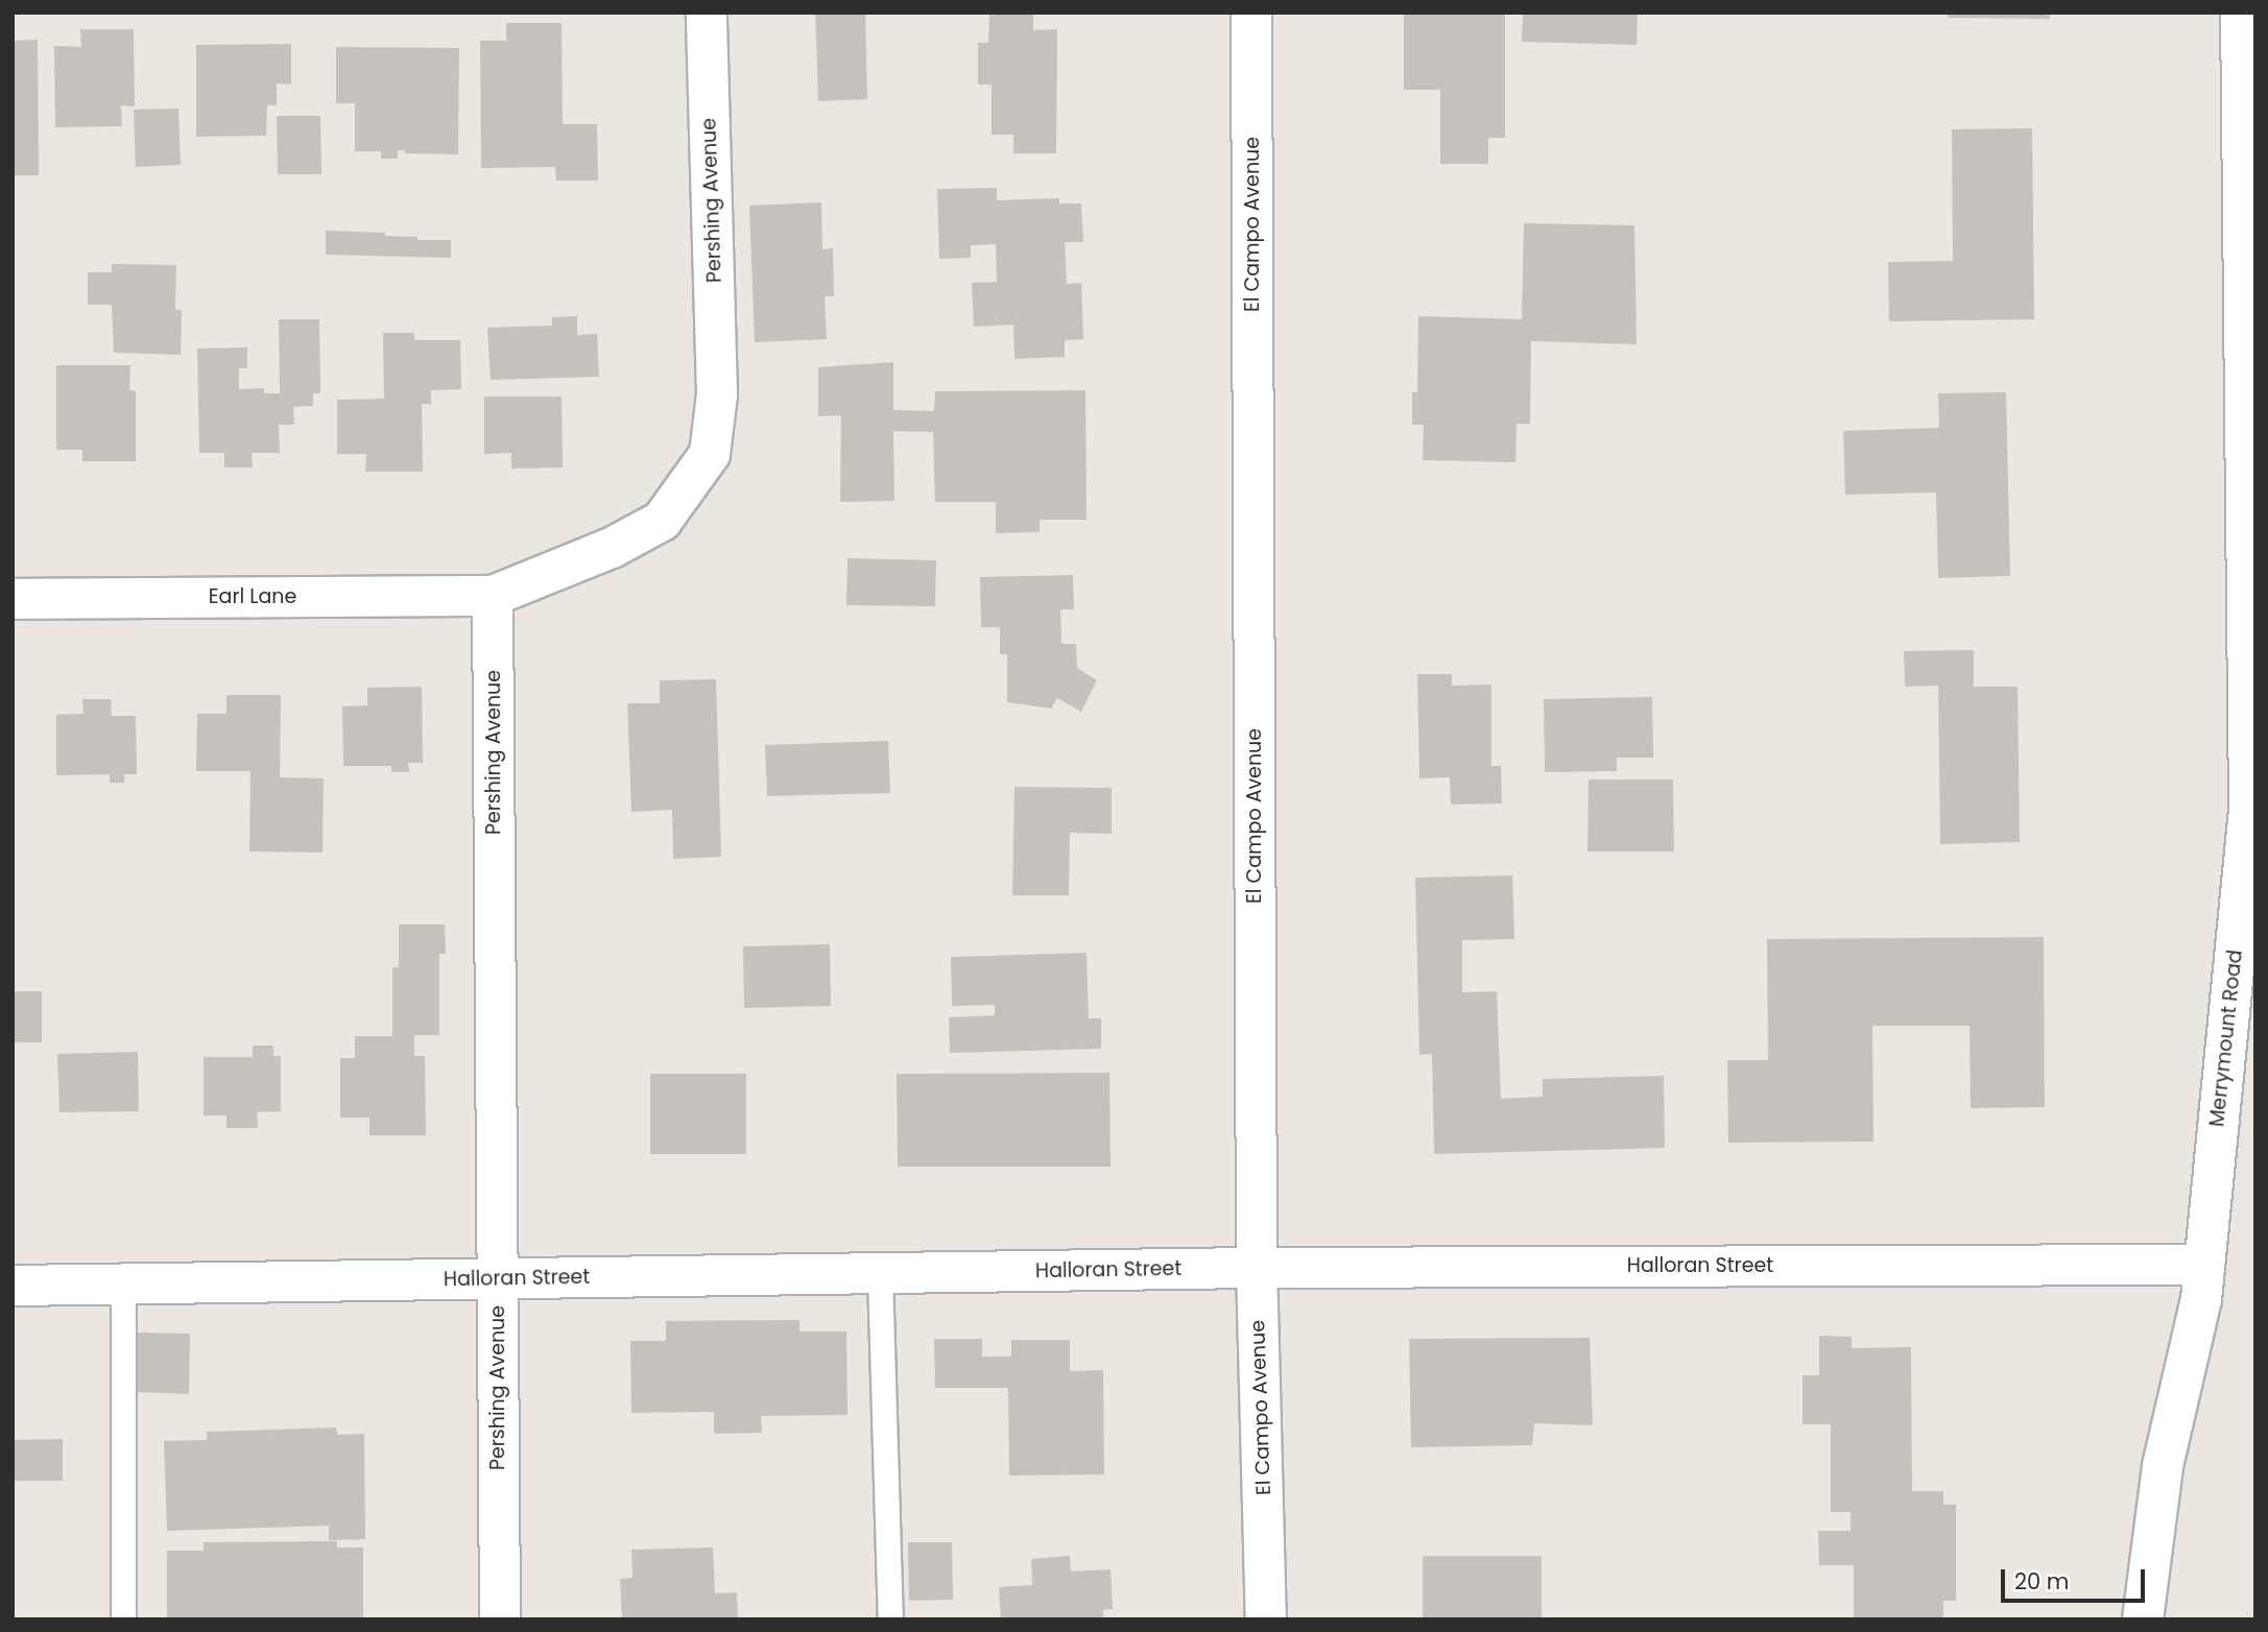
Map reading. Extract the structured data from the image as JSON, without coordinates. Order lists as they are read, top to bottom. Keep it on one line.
{"streets":{"street":["Pershing Avenue","El Campo Avenue","Earl Lane","Merrymount Road","Halloran Street"]},"crossings":[["Pershing Avenue","Earl Lane"],["Pershing Avenue","Halloran Street"],["El Campo Avenue","Halloran Street"],["Merrymount Road","Halloran Street"]],"scale_bar":"20 m"}
